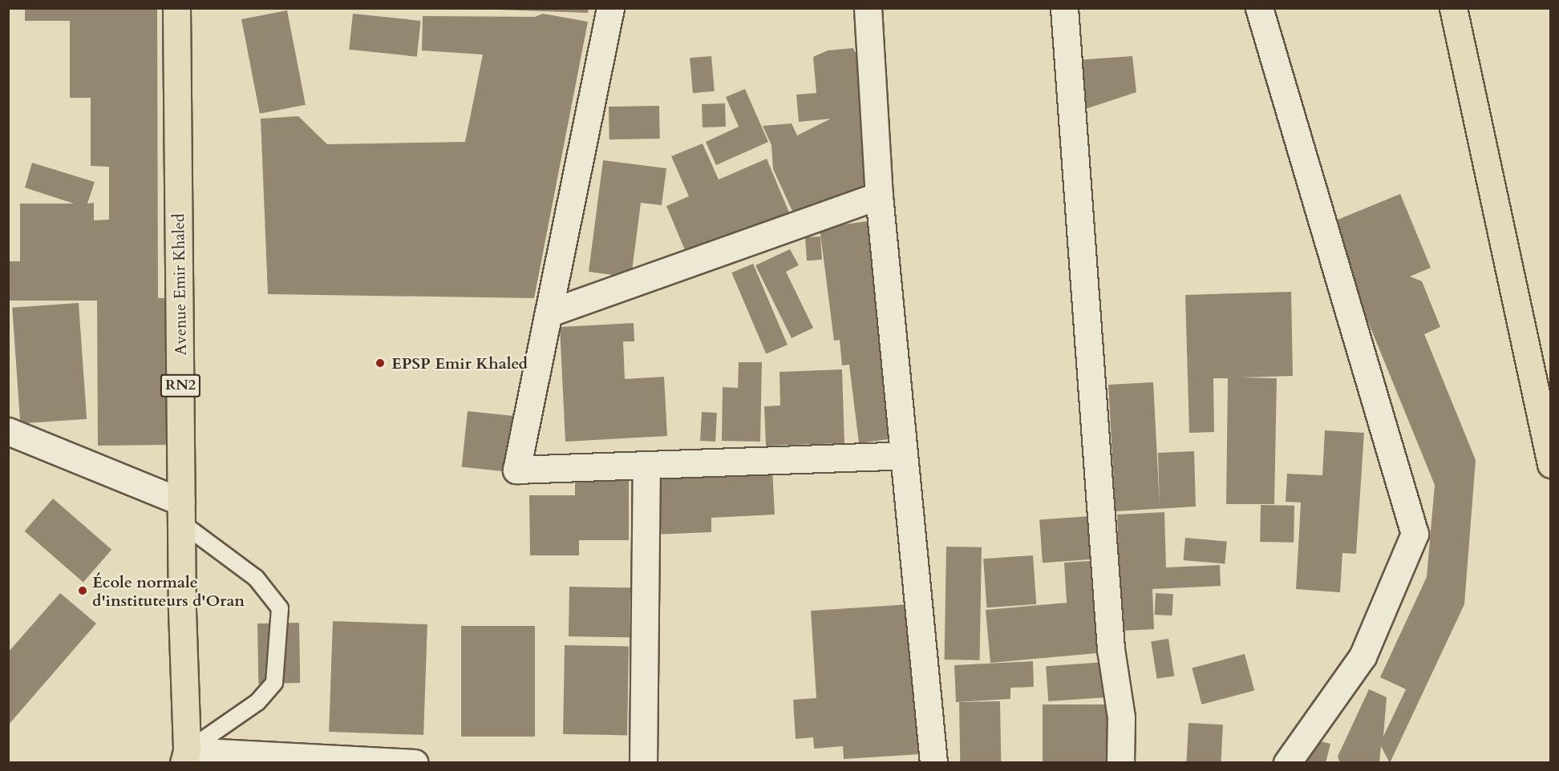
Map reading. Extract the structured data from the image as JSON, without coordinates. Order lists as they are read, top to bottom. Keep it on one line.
{"streets":{"main road":["Avenue Emir Khaled","RN2"]},"places":["EPSP Emir Khaled","École normale d'instituteurs d'Oran"]}
